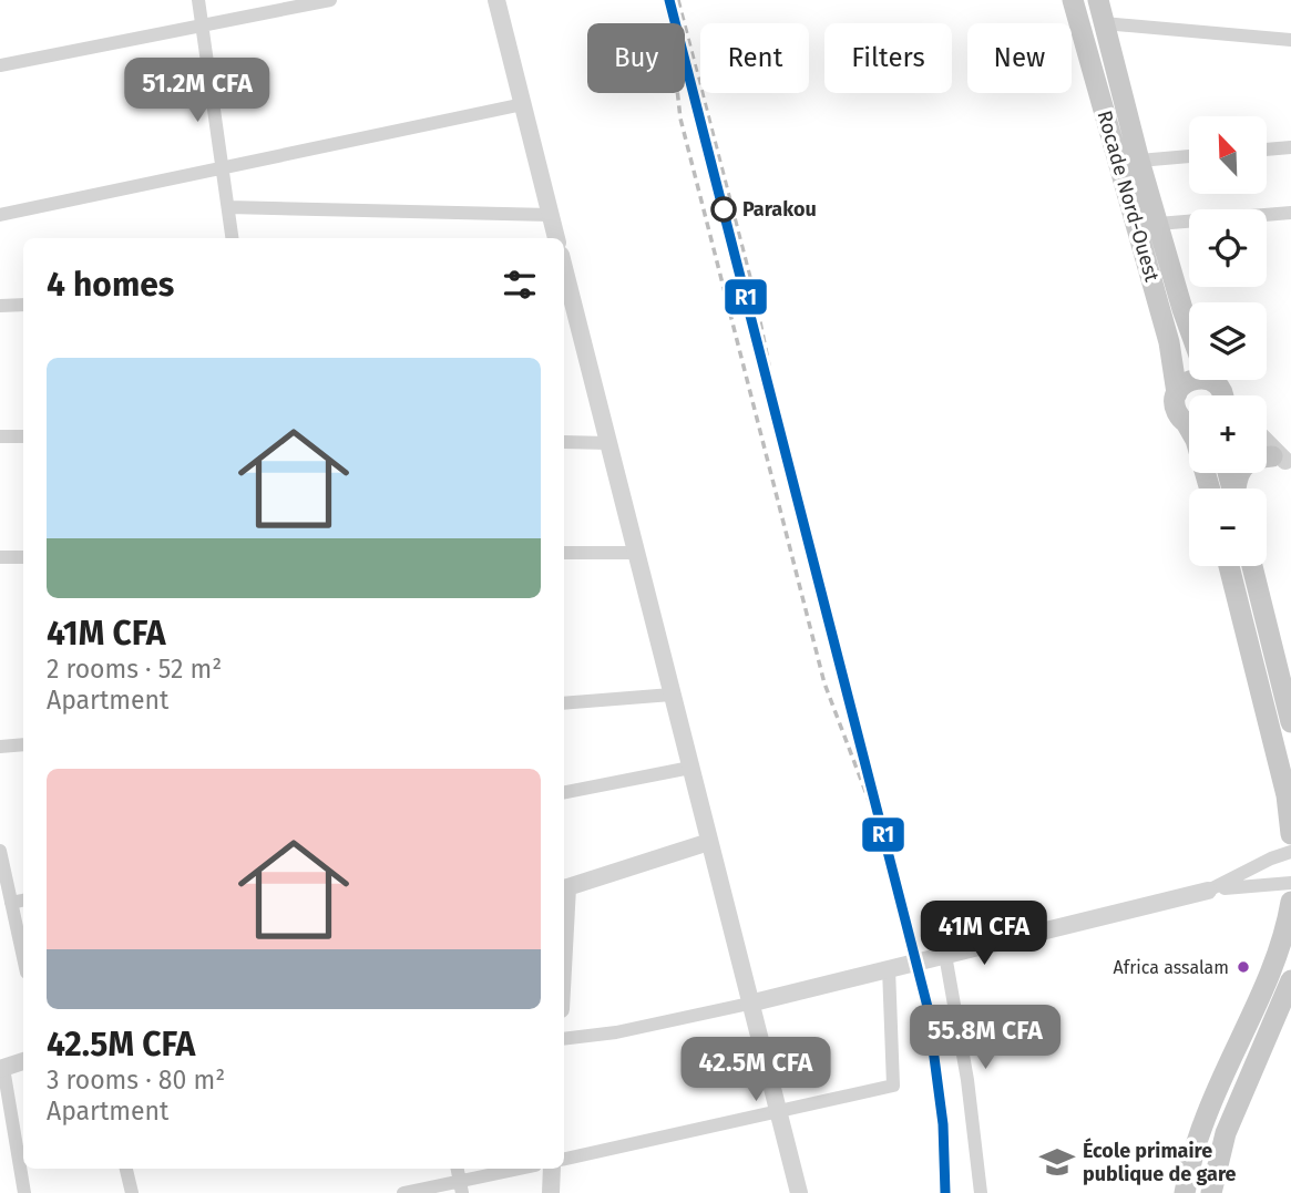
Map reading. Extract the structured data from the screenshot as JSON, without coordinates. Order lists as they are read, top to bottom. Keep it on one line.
{"streets":{"main road":["Rocade Nord-Ouest"]},"places":{"other":["Parakou","Africa assalam"],"school or university":["École primaire publique de gare"]},"lines":["transit line R1"],"north":"top left","page":{"chip":["Buy","Rent","Filters","New"],"price":["51.2M CFA","41M CFA","55.8M CFA","42.5M CFA"],"map_buttons":["+","−"],"heading":"4 homes","list":[{"name":"41M CFA","note":"2 rooms · 52 m² · Apartment"},{"name":"42.5M CFA","note":"3 rooms · 80 m² · Apartment"}]}}
